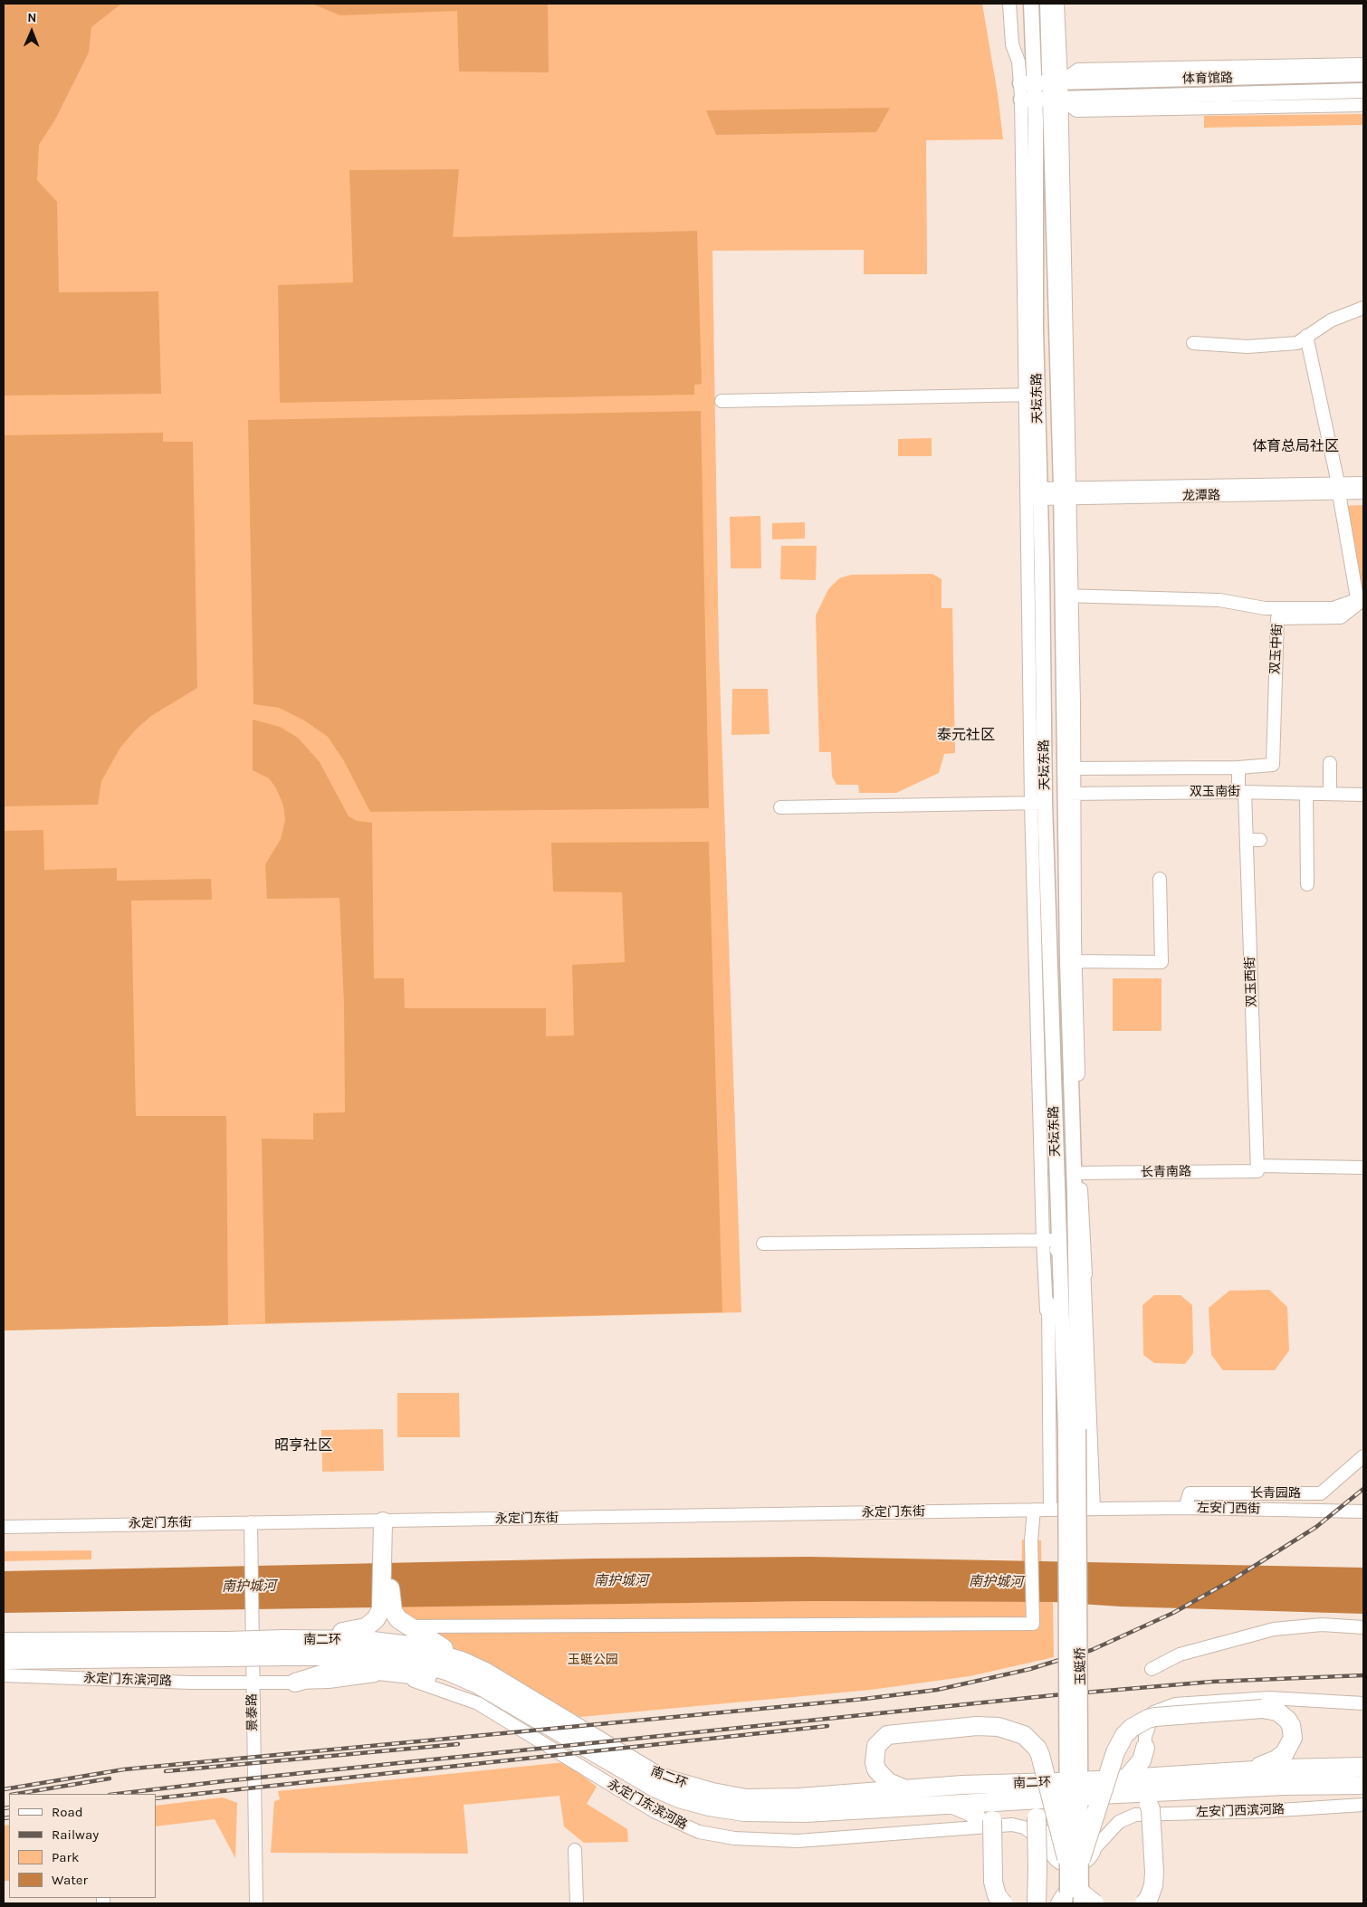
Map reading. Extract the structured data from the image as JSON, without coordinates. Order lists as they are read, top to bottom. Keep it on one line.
{"streets":{"highway":["南二环"],"main road":["体育馆路","天坛东路","玉蜓桥"],"street":["龙潭路","双玉中街","双玉南街","双玉西街","长青南路","长青园路","左安门西街","永定门东街","永定门东滨河路","景泰路","左安门西滨河路"]},"crossings":[["体育馆路","天坛东路"],["天坛东路","龙潭路"],["天坛东路","双玉南街"],["天坛东路","长青南路"],["天坛东路","玉蜓桥"],["双玉南街","双玉西街"],["双玉西街","长青南路"],["长青园路","左安门西街"],["左安门西街","永定门东街"],["永定门东街","景泰路"],["玉蜓桥","左安门西滨河路"],["永定门东滨河路","景泰路"]],"districts":["体育总局社区","泰元社区","昭亨社区"],"water":["南护城河"],"parks":["玉蜓公园"],"legend":["Road","Railway","Park","Water"],"north":"top"}
